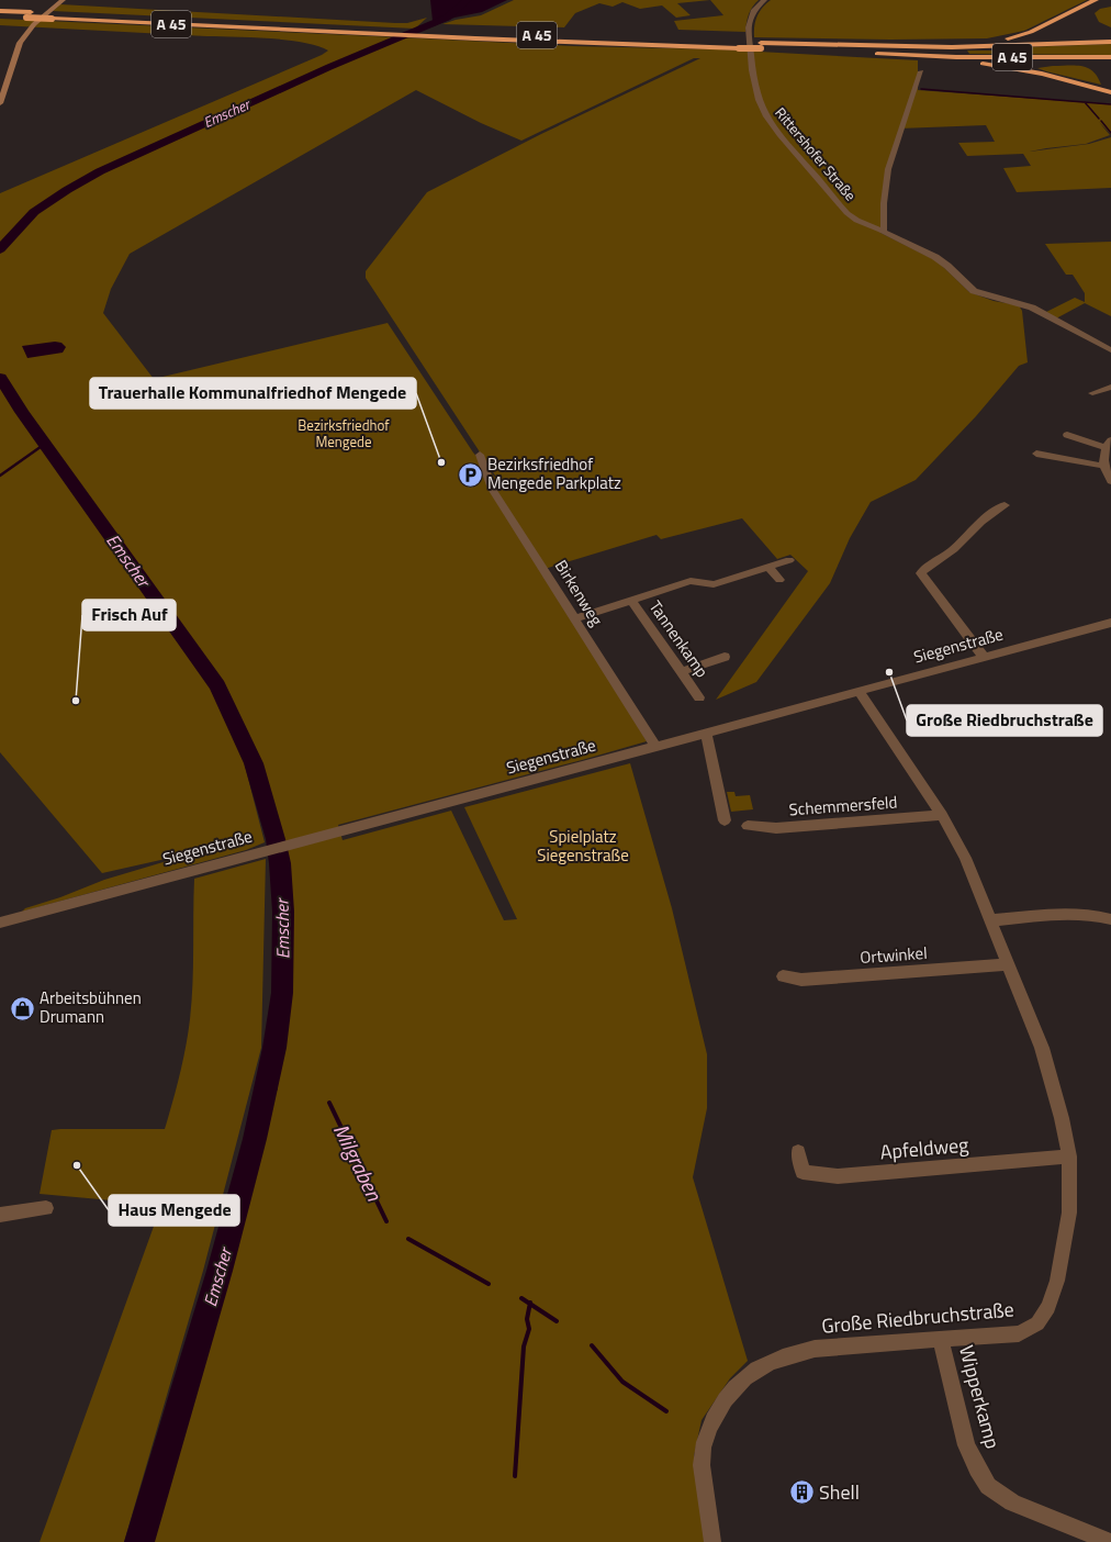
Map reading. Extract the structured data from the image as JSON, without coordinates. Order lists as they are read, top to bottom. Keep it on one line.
{"streets":{"highway":["A 45"],"street":["Rittershofer Straße","Birkenweg","Tannenkamp","Siegenstraße","Schemmersfeld","Ortwinkel","Apfeldweg","Große Riedbruchstraße","Wipperkamp"]},"crossings":[["Birkenweg","Tannenkamp"],["Birkenweg","Siegenstraße"],["Siegenstraße","Große Riedbruchstraße"],["Schemmersfeld","Große Riedbruchstraße"],["Ortwinkel","Große Riedbruchstraße"],["Apfeldweg","Große Riedbruchstraße"],["Große Riedbruchstraße","Wipperkamp"]],"water":["Emscher","Milgraben"],"parks":["Bezirksfriedhof Mengede","Spielplatz Siegenstraße"],"places":{"other":["Trauerhalle Kommunalfriedhof Mengede","Große Riedbruchstraße","Frisch Auf","Haus Mengede"],"parking":["Bezirksfriedhof Mengede Parkplatz"],"shop":["Arbeitsbühnen Drumann"],"building":["Shell"]}}
